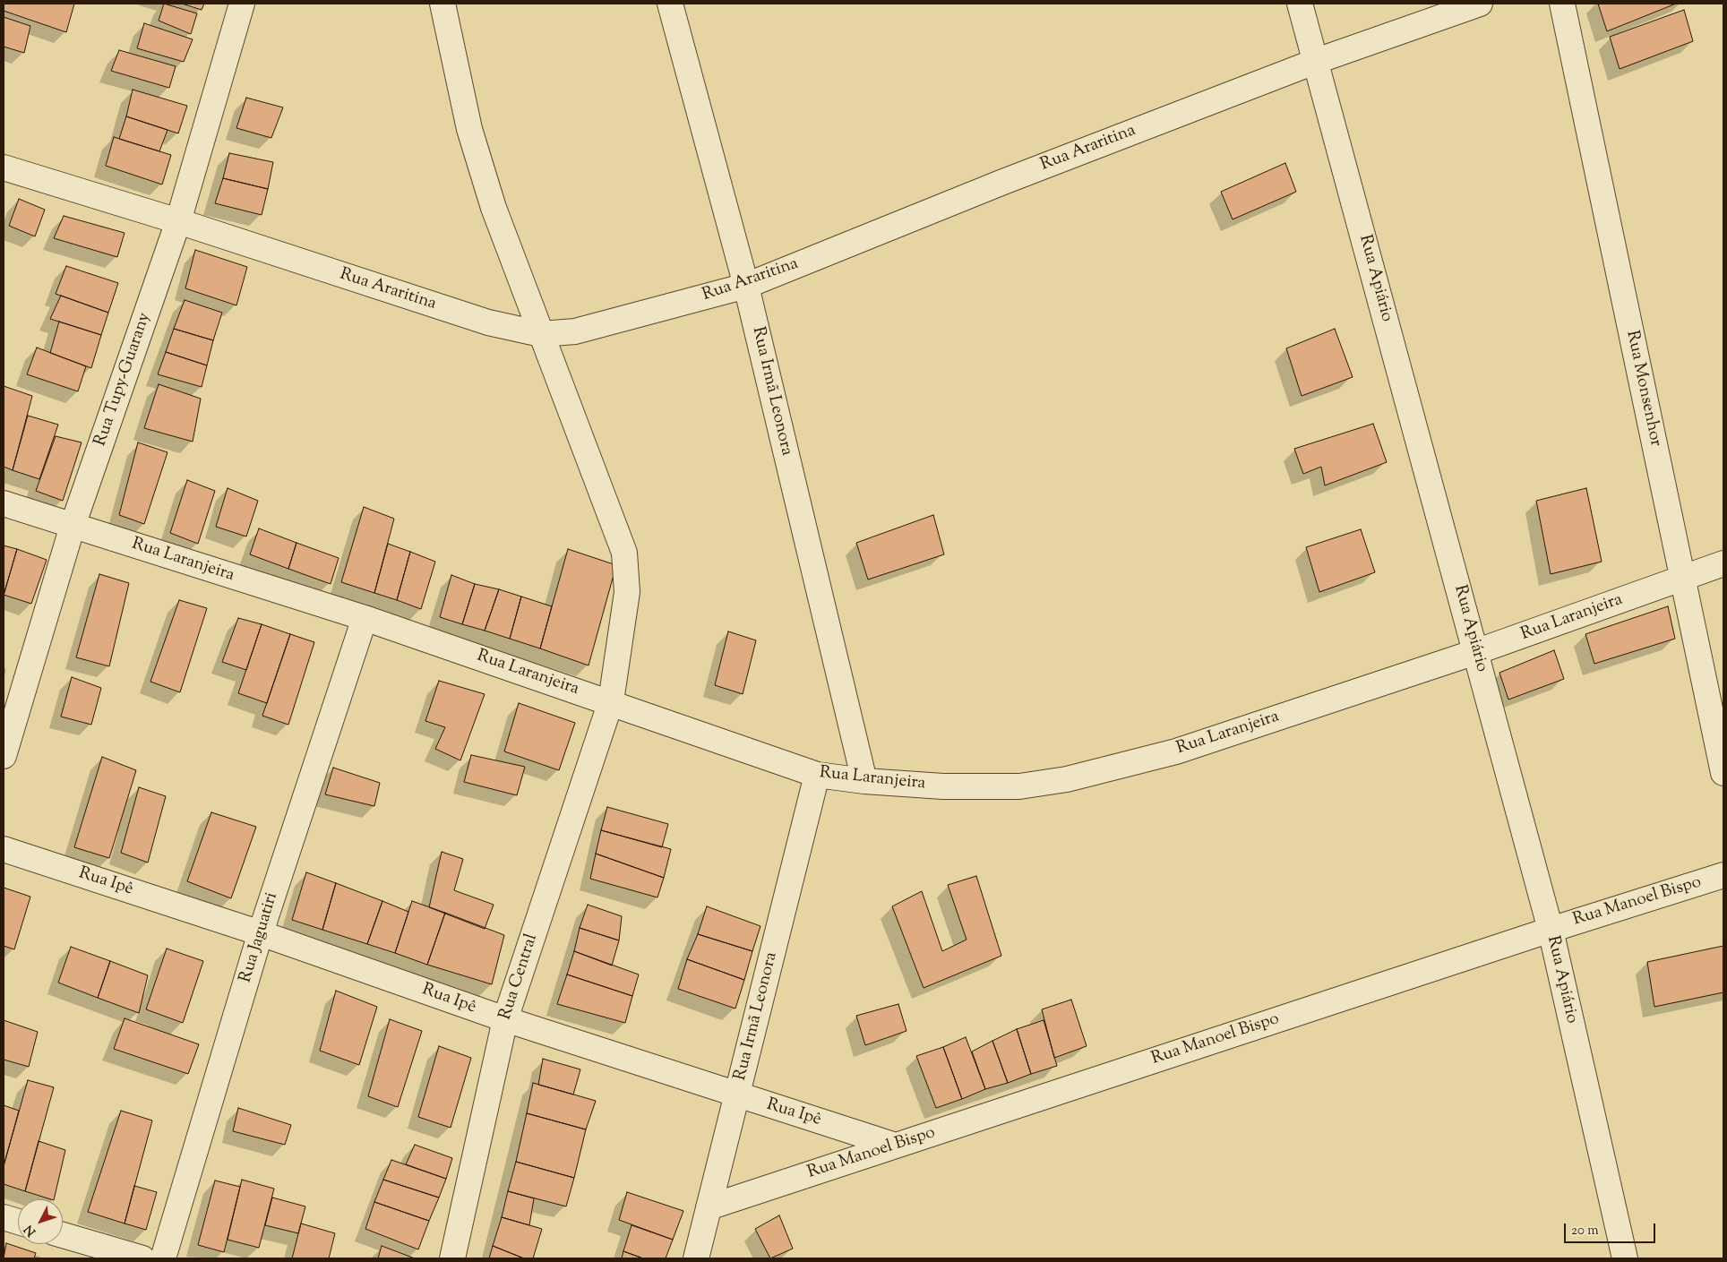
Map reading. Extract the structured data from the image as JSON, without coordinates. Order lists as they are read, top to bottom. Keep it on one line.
{"streets":{"street":["Rua Araritina","Rua Apiário","Rua Tupy-Guarany","Rua Monsenhor","Rua Irmã Leonora","Rua Laranjeira","Rua Ipê","Rua Manoel Bispo","Rua Jaguatiri","Rua Central"]},"crossings":[["Rua Araritina","Rua Apiário"],["Rua Araritina","Rua Tupy-Guarany"],["Rua Araritina","Rua Irmã Leonora"],["Rua Araritina","Rua Central"],["Rua Apiário","Rua Laranjeira"],["Rua Apiário","Rua Manoel Bispo"],["Rua Tupy-Guarany","Rua Laranjeira"],["Rua Monsenhor","Rua Laranjeira"],["Rua Irmã Leonora","Rua Laranjeira"],["Rua Irmã Leonora","Rua Ipê"],["Rua Irmã Leonora","Rua Manoel Bispo"],["Rua Laranjeira","Rua Jaguatiri"],["Rua Laranjeira","Rua Central"],["Rua Ipê","Rua Manoel Bispo"],["Rua Ipê","Rua Jaguatiri"],["Rua Ipê","Rua Central"]],"scale_bar":"20 m","north":"bottom left"}
